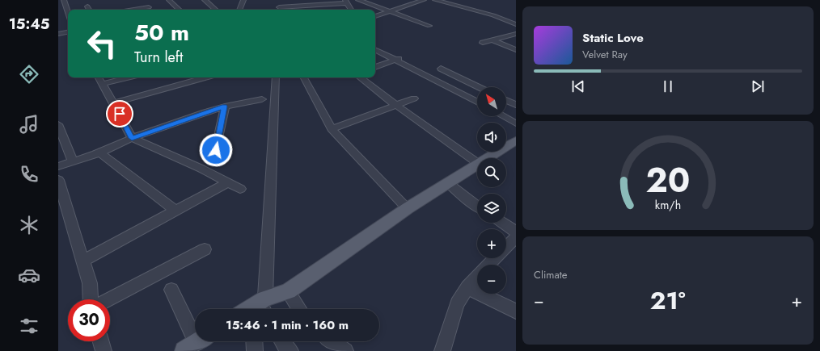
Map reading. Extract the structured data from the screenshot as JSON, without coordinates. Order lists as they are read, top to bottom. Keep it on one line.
{"north":"top left","page":{"tabs":"15:45","turn":["50 m","Turn left"],"song":["Static Love","Velvet Ray"],"map_buttons":["+","−"],"tile":"Climate","heat":["−","21°","+"],"limit":"30","trip":"15:46 · 1 min · 160 m","gauge":["20","km/h"]}}
